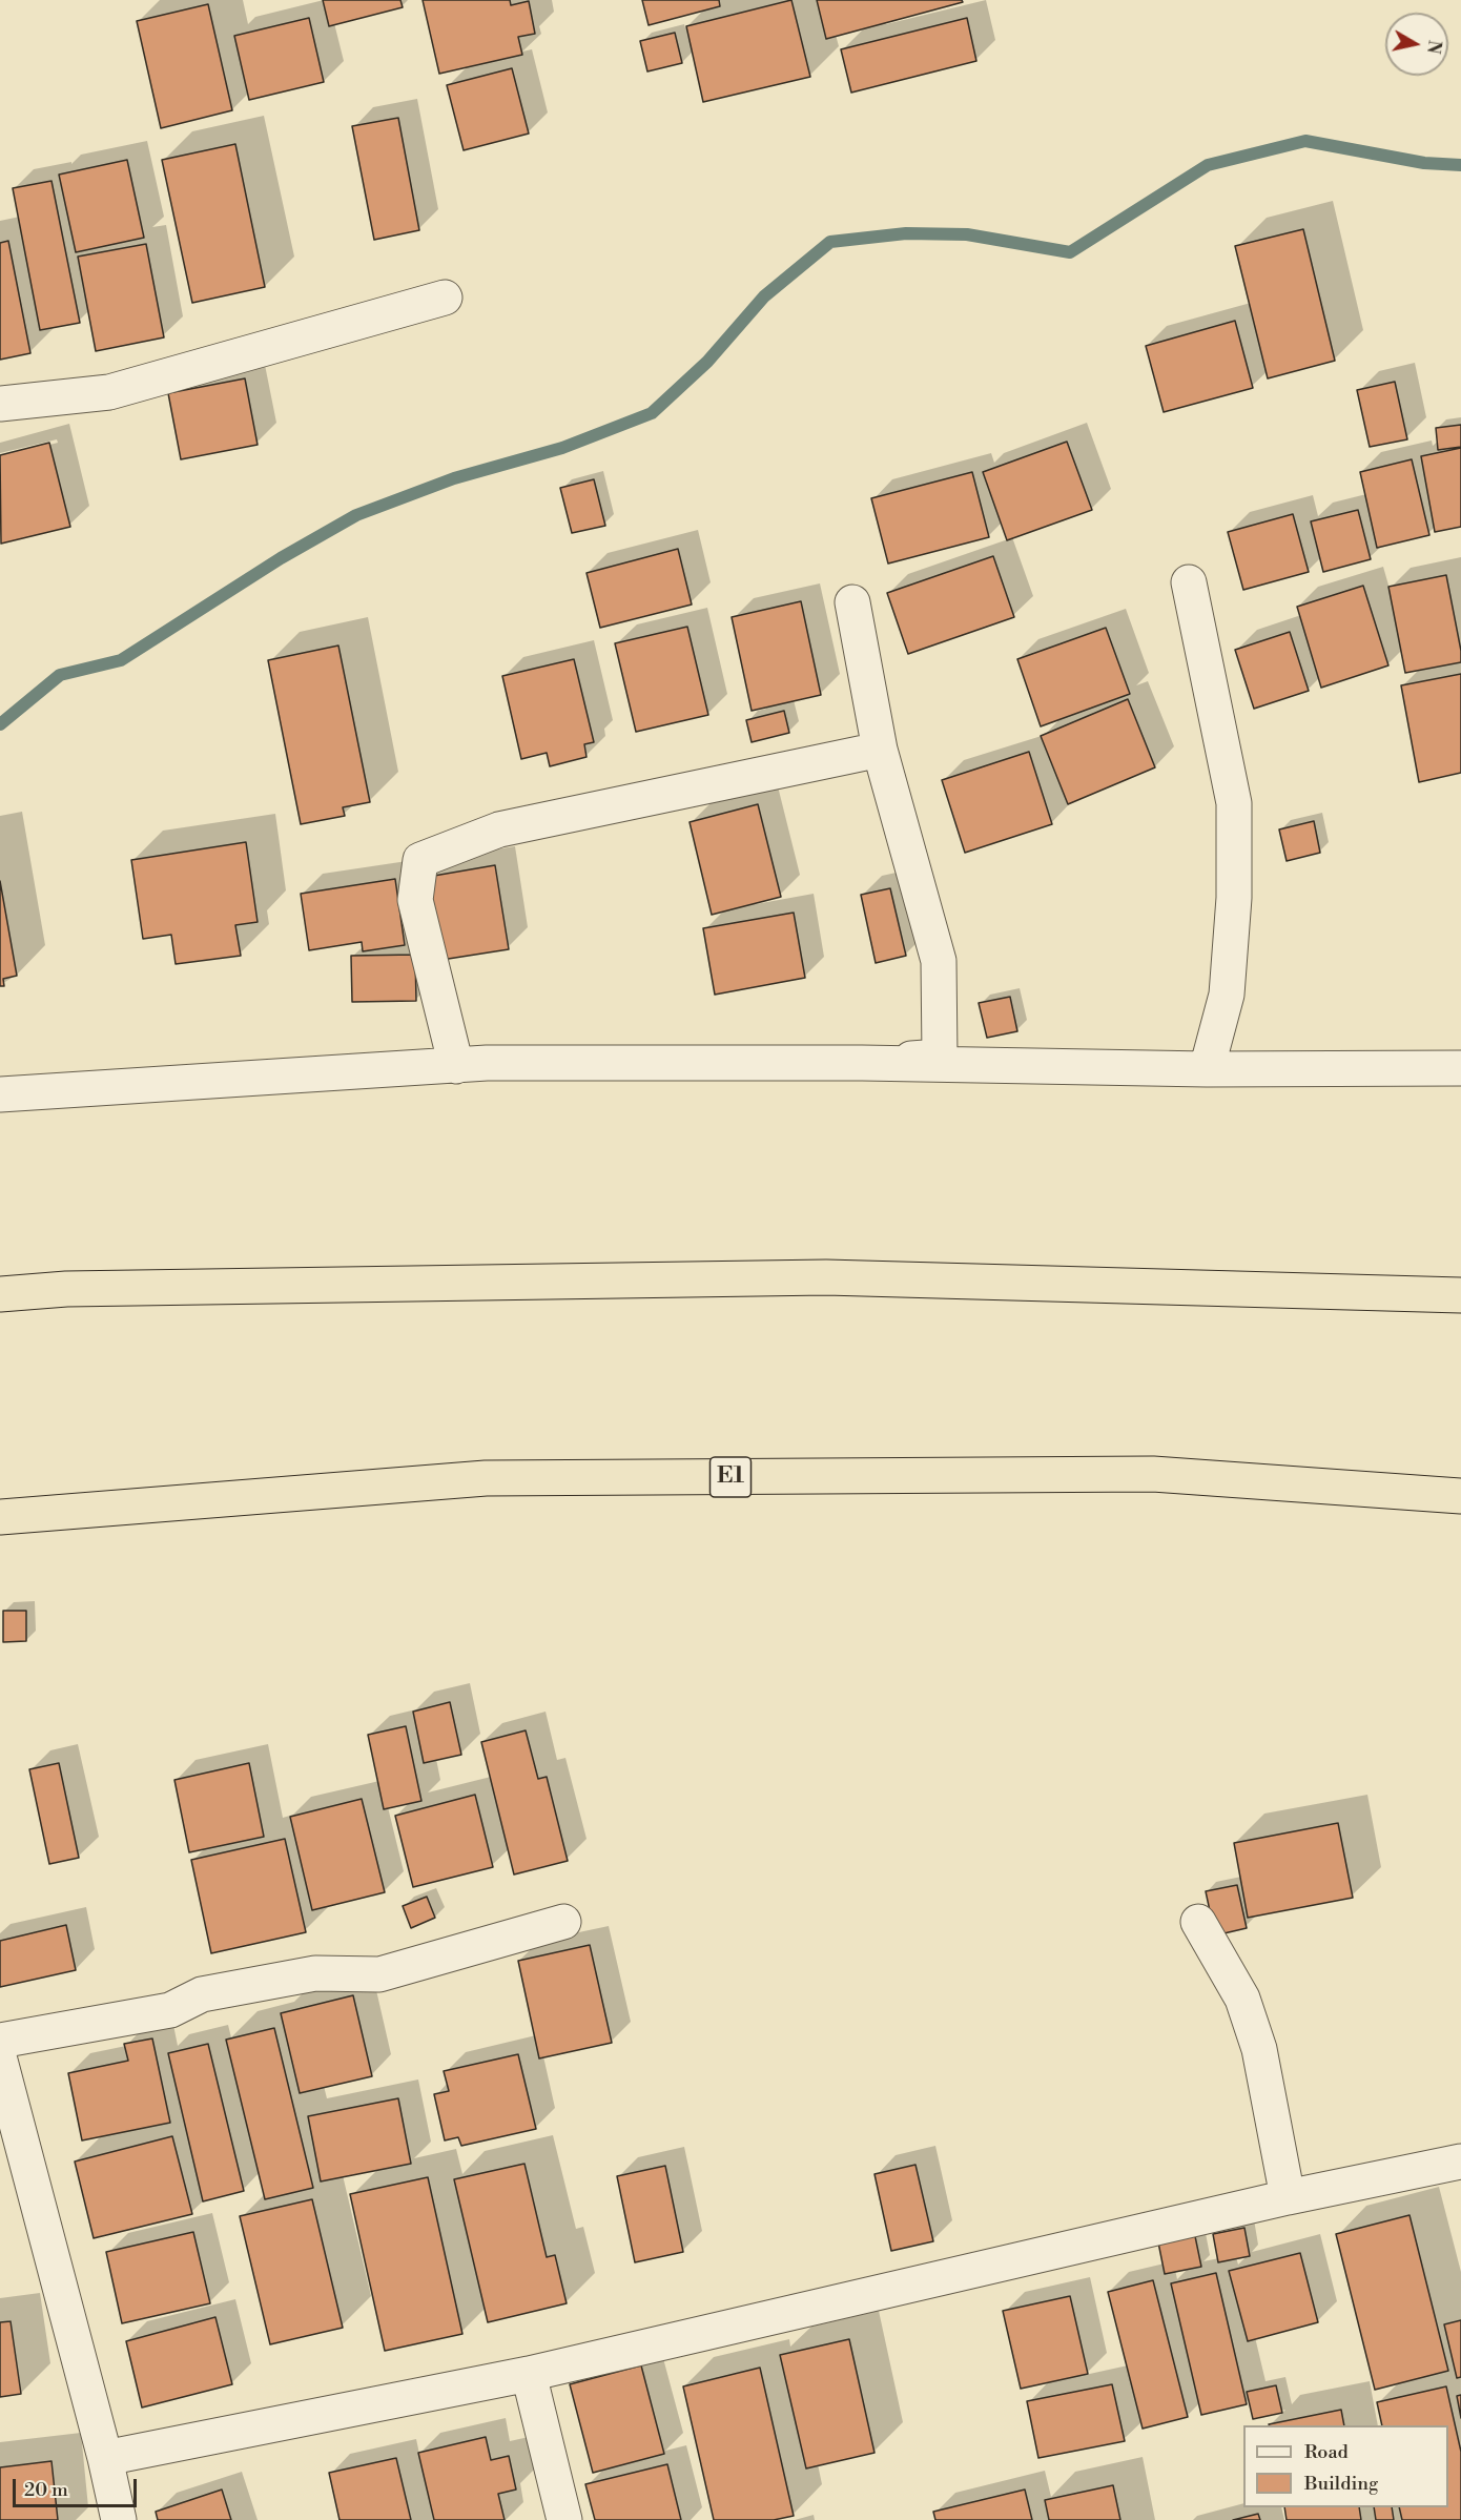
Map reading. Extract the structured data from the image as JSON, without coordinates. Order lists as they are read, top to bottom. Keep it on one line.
{"streets":{"highway":["E1"]},"legend":["Road","Building"],"scale_bar":"20 m","north":"right"}
